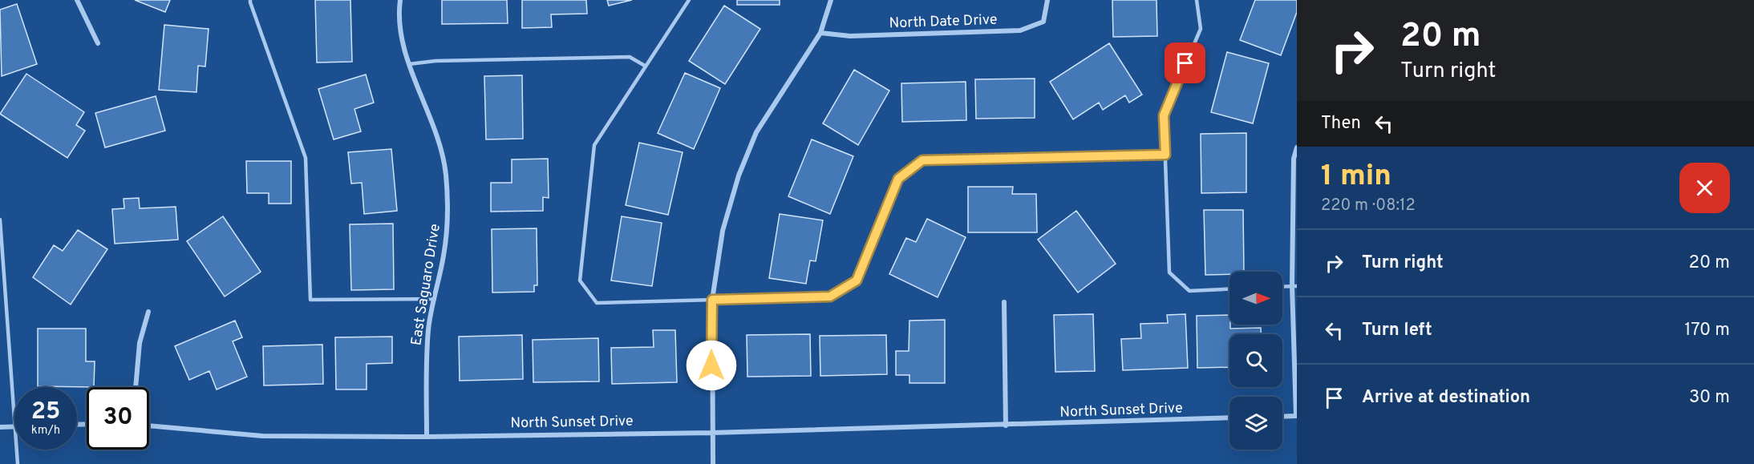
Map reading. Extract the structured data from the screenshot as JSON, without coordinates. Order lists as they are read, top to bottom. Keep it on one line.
{"streets":{"street":["North Date Drive","East Saguaro Drive","North Sunset Drive"]},"crossings":[["East Saguaro Drive","North Sunset Drive"]],"north":"right","page":{"turn":["20 m","Turn right"],"then":"Then","heading":["1 min","220 m · 08:12"],"list":[{"name":"Turn right","value":"20 m"},{"name":"Turn left","value":"170 m"},{"name":"Arrive at destination","value":"30 m"}],"speed":"25 km/h","limit":"30"}}
